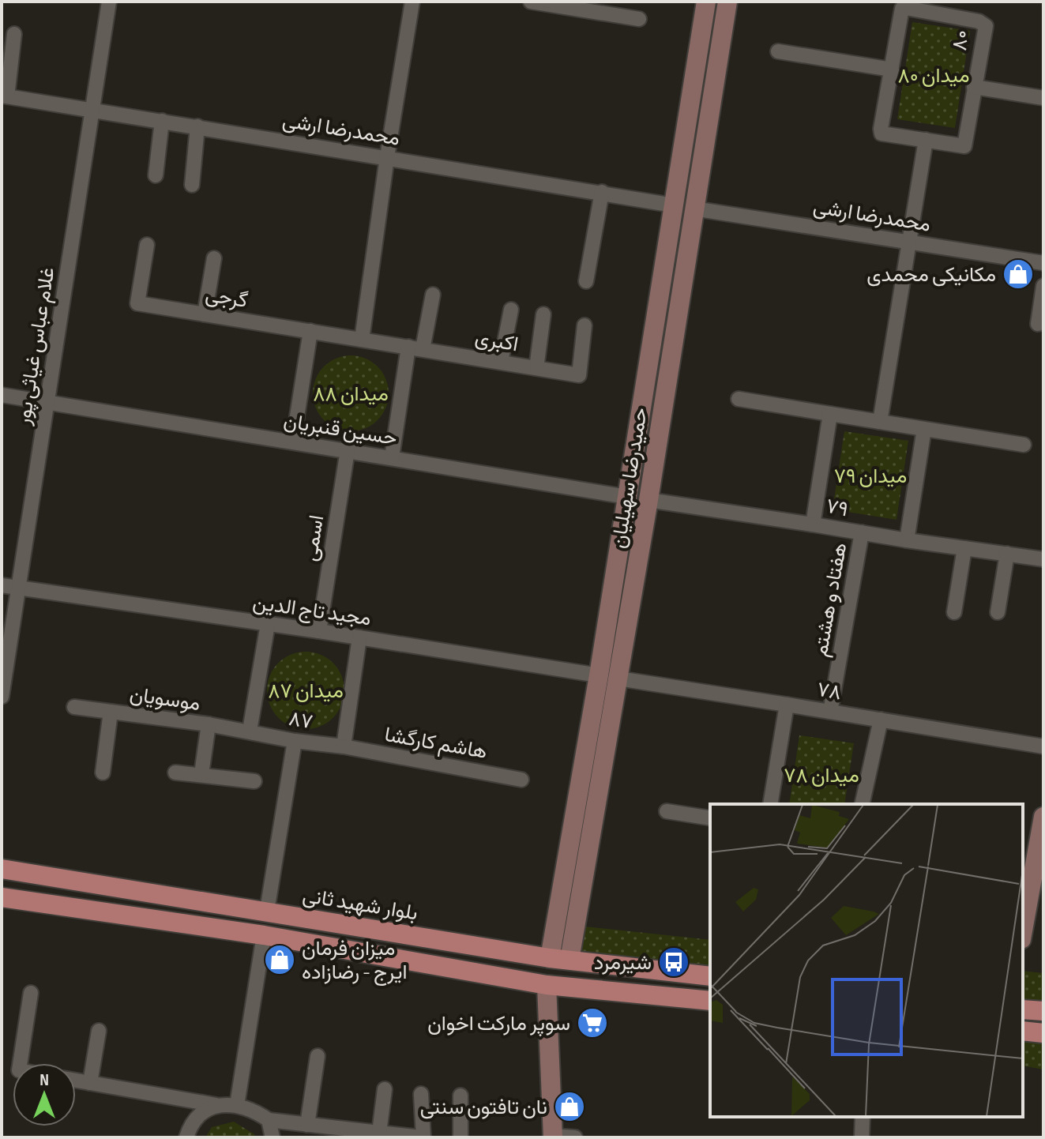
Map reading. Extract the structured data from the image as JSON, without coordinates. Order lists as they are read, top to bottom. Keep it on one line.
{"streets":{"main road":["حمیدرضا سهیلیان","بلوار شهید ثانی"],"street":["۸۰","محمدرضا ارشی","گرجی","اکبری","غلام عباس غیاثی ‌پور","حسین قنبریان","۷۹","اسمی","هفتاد و هشتم","مجید تاج الدین","۷۸","موسویان","۸۷","هاشم کارگشا"]},"crossings":[["محمدرضا ارشی","غلام عباس غیاثی ‌پور"],["محمدرضا ارشی","حمیدرضا سهیلیان"],["گرجی","اکبری"],["غلام عباس غیاثی ‌پور","حسین قنبریان"],["غلام عباس غیاثی ‌پور","مجید تاج الدین"],["حسین قنبریان","حمیدرضا سهیلیان"],["حسین قنبریان","اسمی"],["حمیدرضا سهیلیان","مجید تاج الدین"],["حمیدرضا سهیلیان","بلوار شهید ثانی"],["۷۹","هفتاد و هشتم"],["اسمی","مجید تاج الدین"],["هفتاد و هشتم","۷۸"],["موسویان","۸۷"],["۸۷","هاشم کارگشا"]],"parks":["میدان ۸۰","میدان ۸۸","میدان ۷۹","میدان ۸۷","میدان ۷۸"],"places":{"shop":["مکانیکی محمدی","میزان فرمان ایرج - رضازاده","نان تافتون سنتی"],"bus stop":["شیرمرد"],"supermarket":["سوپر مارکت اخوان"]},"north":"top"}
